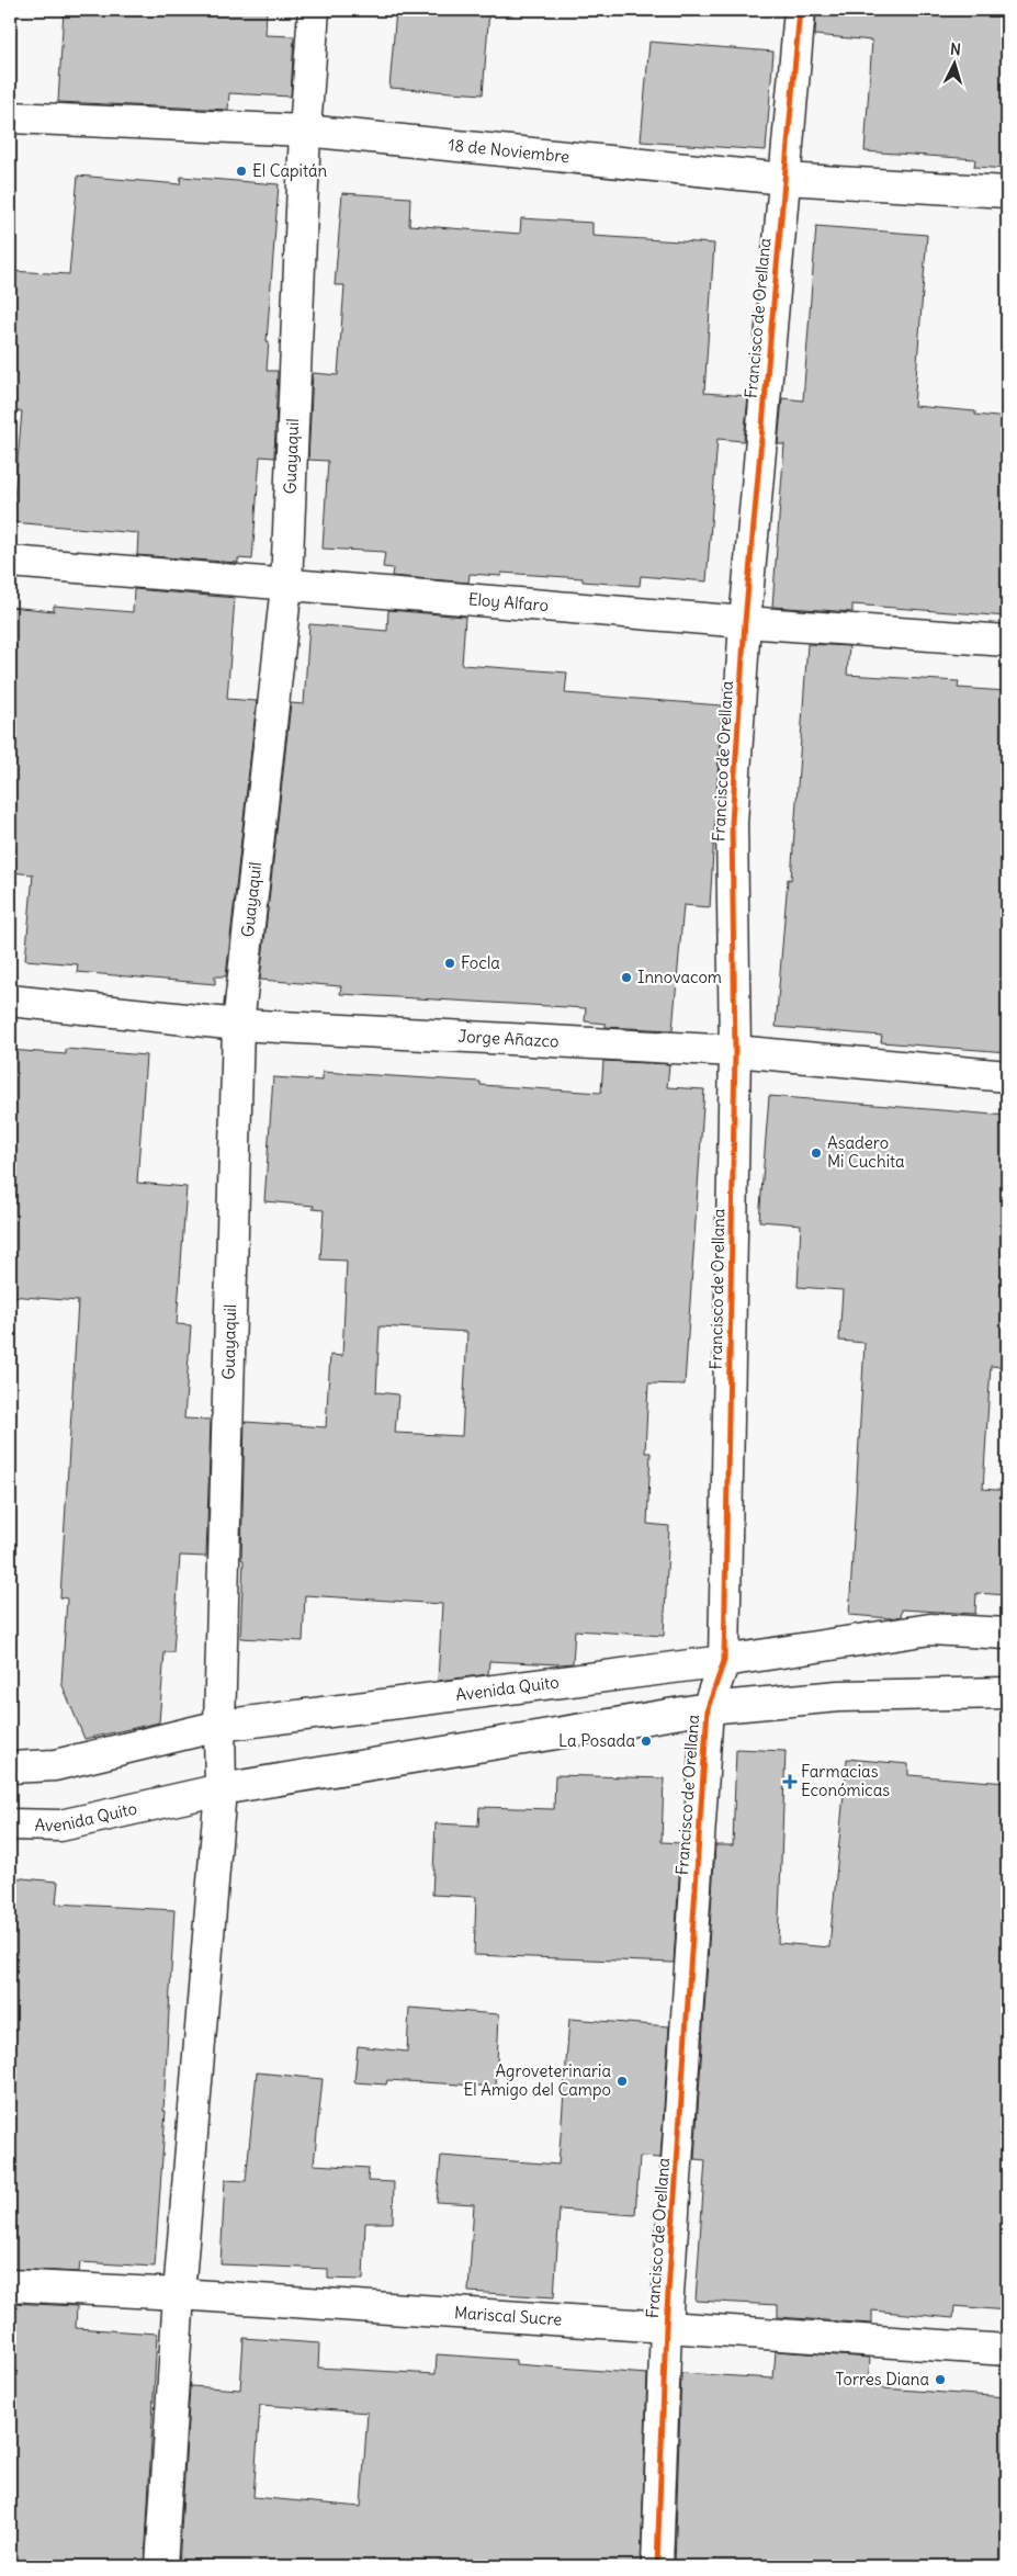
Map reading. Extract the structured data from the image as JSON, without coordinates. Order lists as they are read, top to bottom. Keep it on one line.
{"streets":{"main road":["18 de Noviembre","Francisco de Orellana","Guayaquil","Eloy Alfaro","Jorge Añazco","Avenida Quito","Mariscal Sucre"]},"crossings":[["18 de Noviembre","Francisco de Orellana"],["18 de Noviembre","Guayaquil"],["Francisco de Orellana","Eloy Alfaro"],["Francisco de Orellana","Jorge Añazco"],["Francisco de Orellana","Avenida Quito"],["Francisco de Orellana","Mariscal Sucre"],["Guayaquil","Eloy Alfaro"],["Guayaquil","Jorge Añazco"],["Guayaquil","Avenida Quito"],["Guayaquil","Mariscal Sucre"]],"places":{"other":["El Capitán","Focla","Innovacom","Asadero Mi Cuchita","La Posada","Agroveterinaria El Amigo del Campo","Torres Diana"],"health":["Farmacias Económicas"]},"north":"top"}
